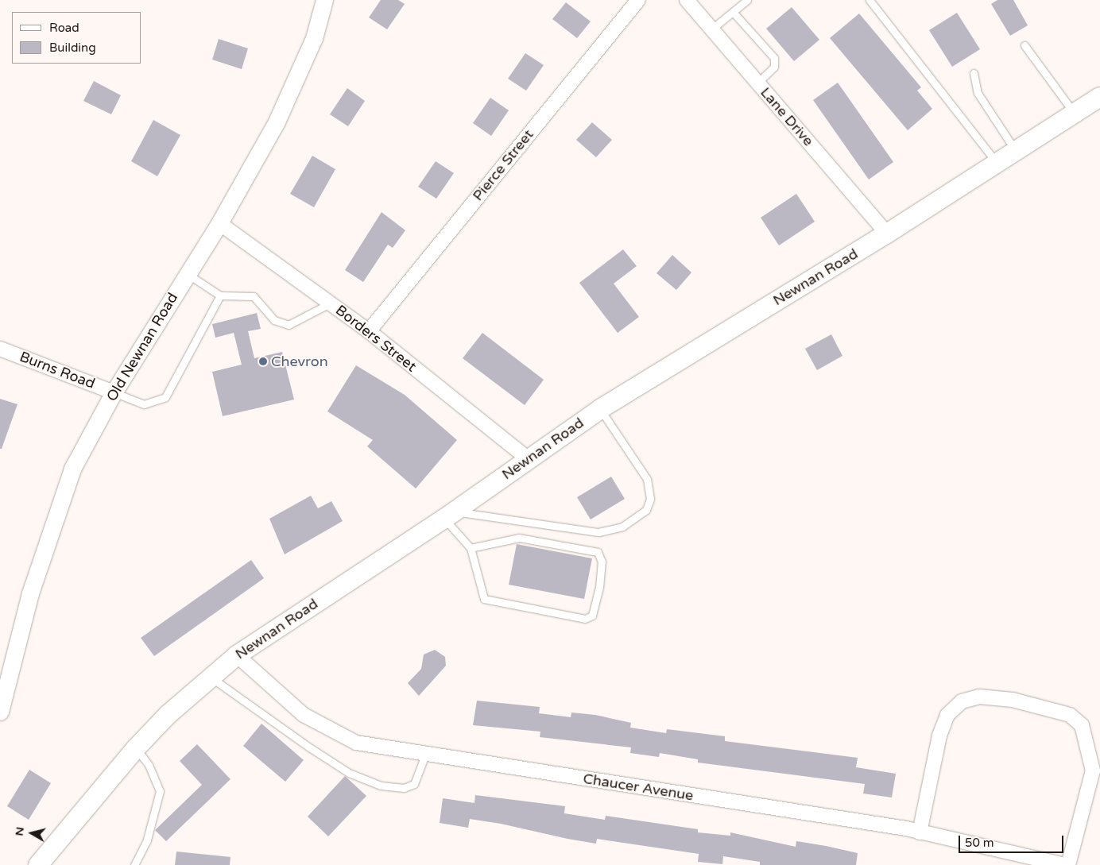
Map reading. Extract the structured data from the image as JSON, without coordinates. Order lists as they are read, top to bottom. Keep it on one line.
{"streets":{"main road":["Newnan Road"],"street":["Lane Drive","Pierce Street","Borders Street","Old Newnan Road","Burns Road","Chaucer Avenue"]},"crossings":[["Lane Drive","Newnan Road"],["Pierce Street","Borders Street"],["Newnan Road","Borders Street"],["Newnan Road","Chaucer Avenue"],["Borders Street","Old Newnan Road"],["Old Newnan Road","Burns Road"]],"places":["Chevron"],"legend":["Road","Building"],"scale_bar":"50 m","north":"left"}
